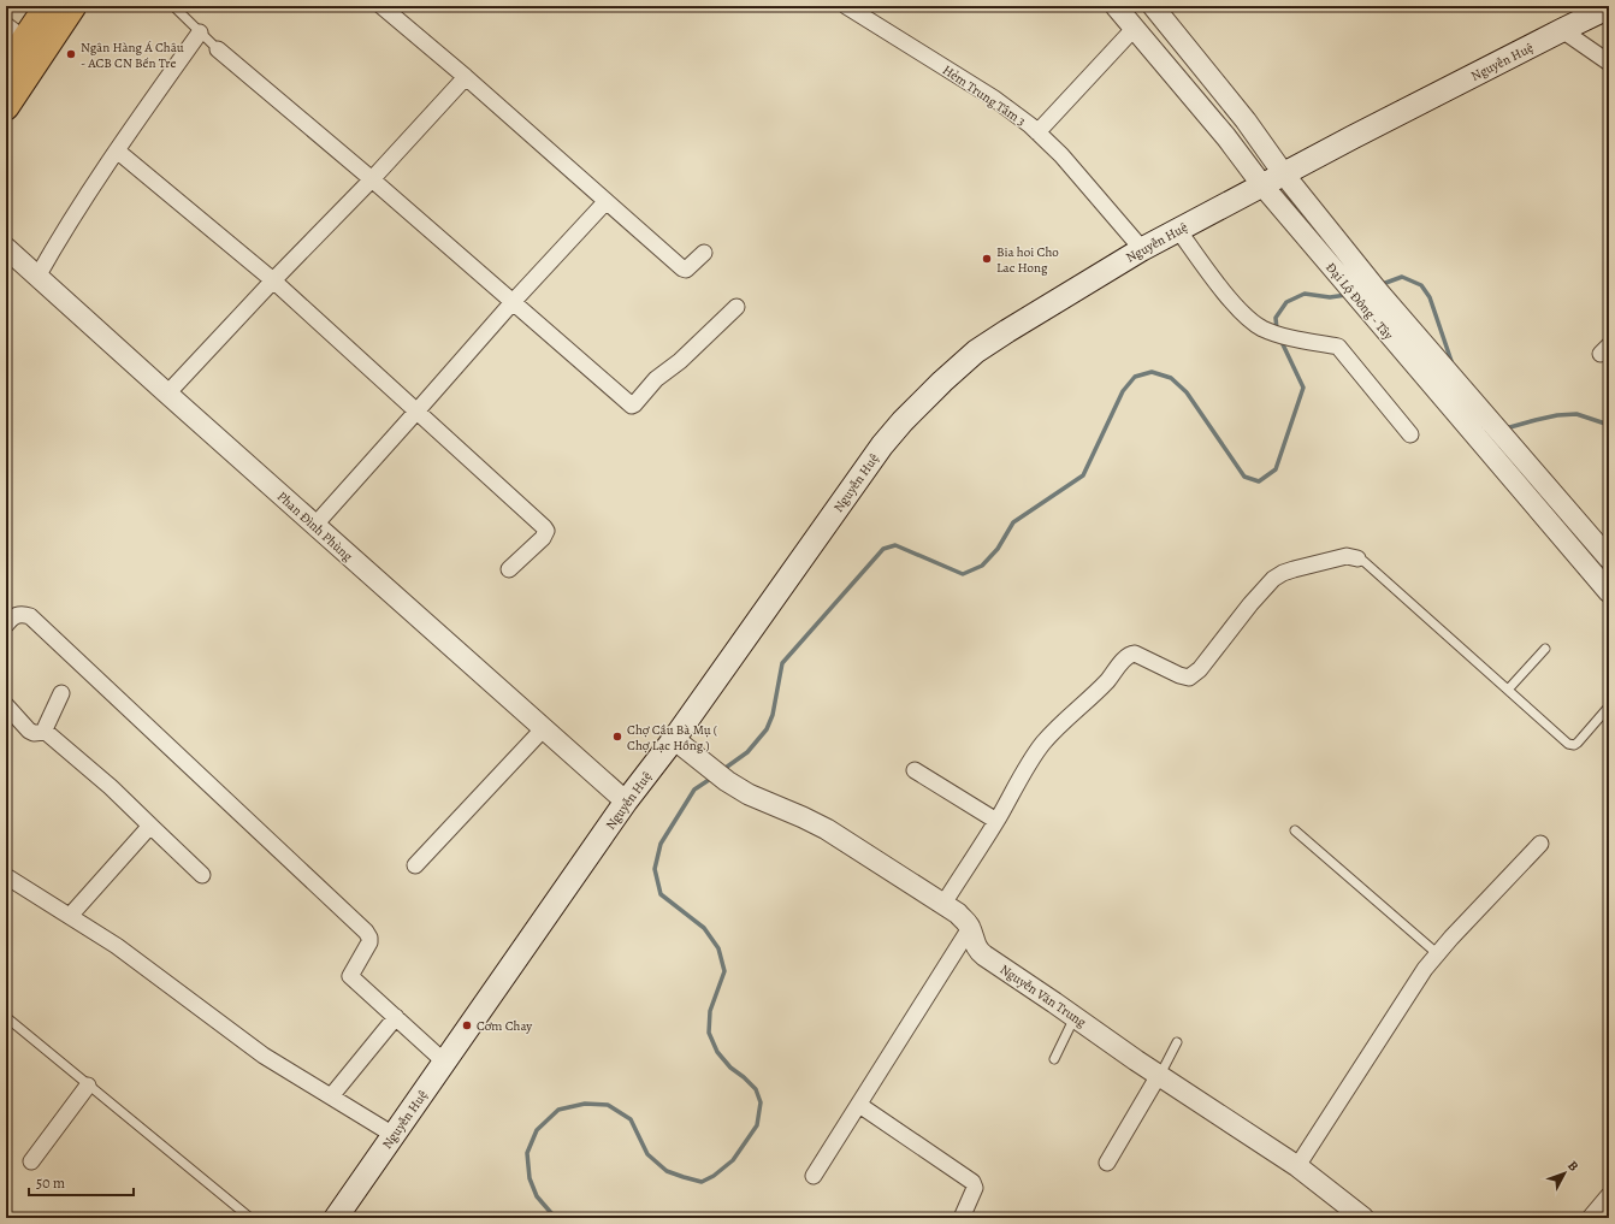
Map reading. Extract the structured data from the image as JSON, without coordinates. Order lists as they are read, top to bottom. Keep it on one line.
{"streets":{"main road":["Nguyễn Huệ"],"street":["Hẻm Trung Tâm 3","Đại Lộ Đông - Tây","Phan Đình Phùng","Nguyễn Văn Trung"]},"crossings":[["Nguyễn Huệ","Hẻm Trung Tâm 3"],["Nguyễn Huệ","Đại Lộ Đông - Tây"],["Nguyễn Huệ","Phan Đình Phùng"],["Nguyễn Huệ","Nguyễn Văn Trung"]],"places":["Ngân Hàng Á Châu - ACB CN Bến Tre","Bia hoi Cho Lac Hong","Chợ Cầu Bà Mụ ( Chợ Lạc Hồng )","Cơm Chay"],"scale_bar":"50 m","north":"top right"}
